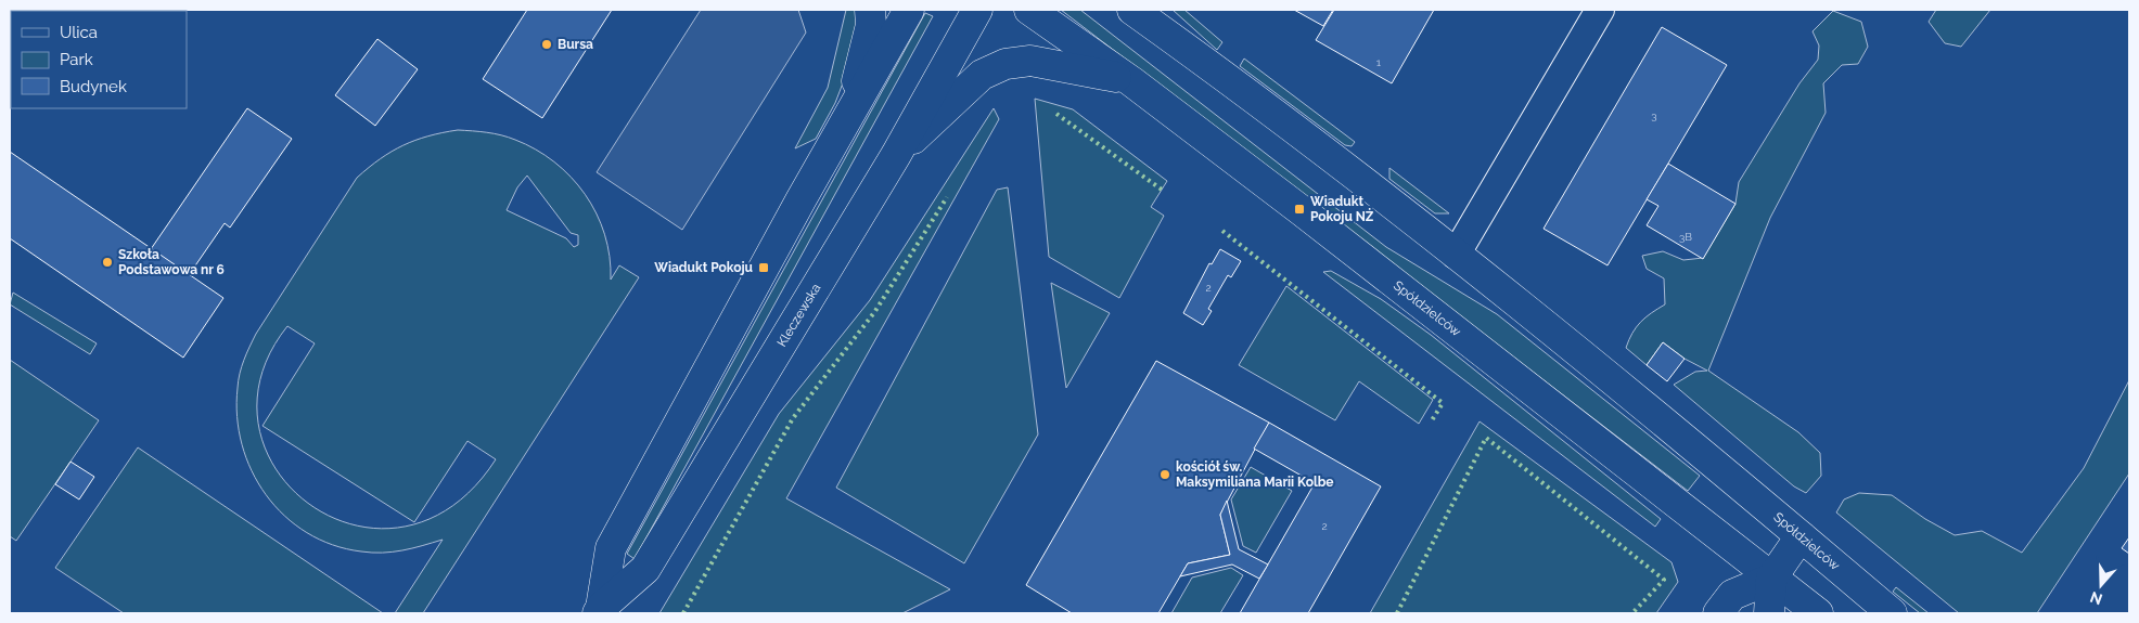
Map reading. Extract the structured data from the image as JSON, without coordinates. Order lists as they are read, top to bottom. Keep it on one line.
{"streets":{"street":["Spółdzielców","Kleczewska"]},"places":{"other":["Bursa","Szkoła Podstawowa nr 6","kościół św. Maksymiliana Marii Kolbe"],"transit":["Wiadukt Pokoju NŻ","Wiadukt Pokoju"]},"house_numbers":["1","3","3B","2","2"],"legend":["Ulica","Park","Budynek"],"north":"bottom"}
